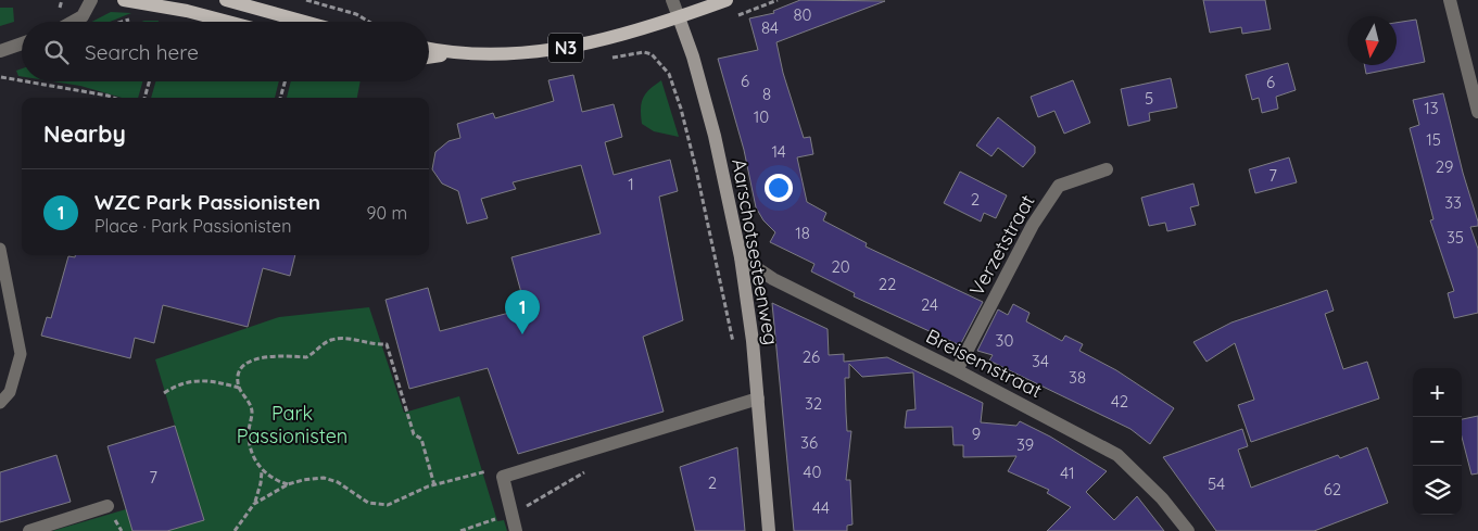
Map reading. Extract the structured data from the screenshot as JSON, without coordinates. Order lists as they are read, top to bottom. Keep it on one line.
{"streets":{"main road":["N3","Aarschotsesteenweg"],"street":["Verzetstraat","Breisemstraat"]},"crossings":[["N3","Aarschotsesteenweg"],["Verzetstraat","Breisemstraat"],["Aarschotsesteenweg","Breisemstraat"]],"parks":["Park Passionisten"],"house_numbers":["80","84","6","6","8","5","13","10","15","14","29","7","1","2","33","18","35","20","22","24","30","26","34","38","42","32","9","36","39","40","41","7","2","54","62","44"],"north":"bottom","page":{"search":"Search here","heading":"Nearby","list":[{"mark":"1","name":"WZC Park Passionisten","note":"Place · Park Passionisten","value":"90 m"}],"pins":"1","map_buttons":["+","−"]}}
